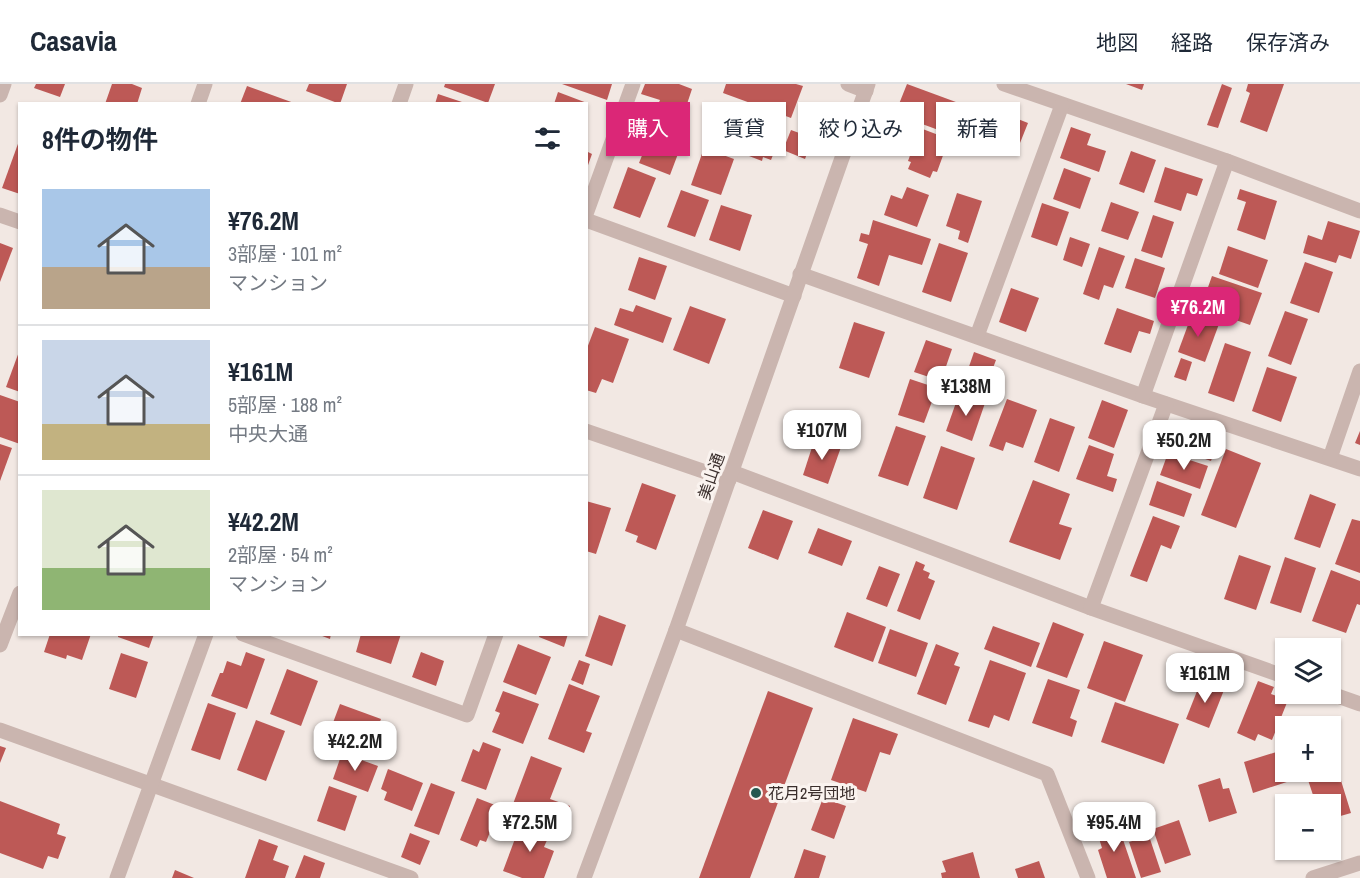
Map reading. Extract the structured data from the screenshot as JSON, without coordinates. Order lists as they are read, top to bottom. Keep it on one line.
{"streets":{"street":["美山通"]},"places":["花月2号団地"],"page":{"header":"Casavia","nav":["地図","経路","保存済み"],"chip":["購入","賃貸","絞り込み","新着"],"heading":"8件の物件","list":[{"name":"¥76.2M","note":"3部屋 · 101 m² · マンション"},{"name":"¥161M","note":"5部屋 · 188 m² · 中央大通"},{"name":"¥42.2M","note":"2部屋 · 54 m² · マンション"}],"price":["¥76.2M","¥138M","¥107M","¥50.2M","¥161M","¥42.2M","¥72.5M","¥95.4M"],"map_buttons":["+","−"]}}
